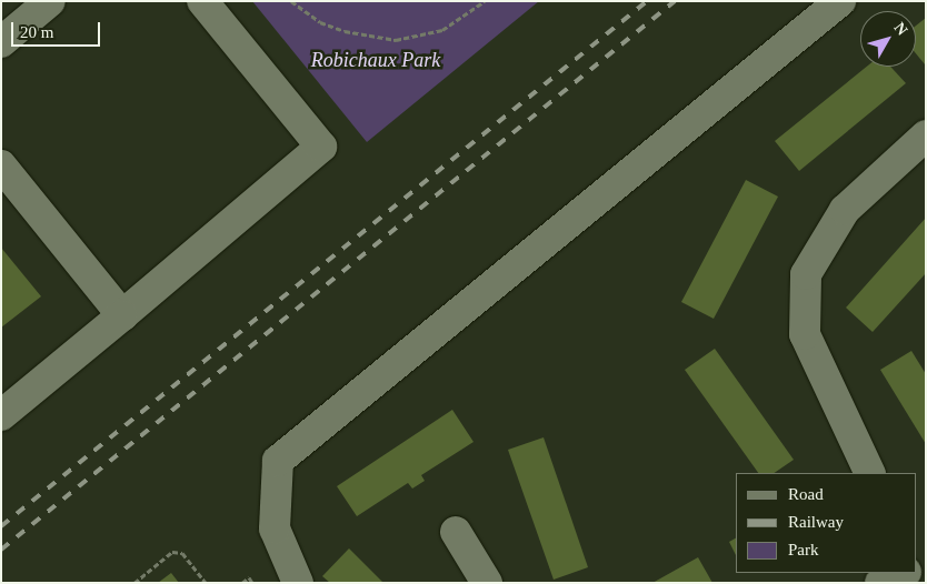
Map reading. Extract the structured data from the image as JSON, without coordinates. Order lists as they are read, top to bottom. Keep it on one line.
{"parks":["Robichaux Park"],"legend":["Road","Railway","Park"],"scale_bar":"20 m","north":"top right"}
